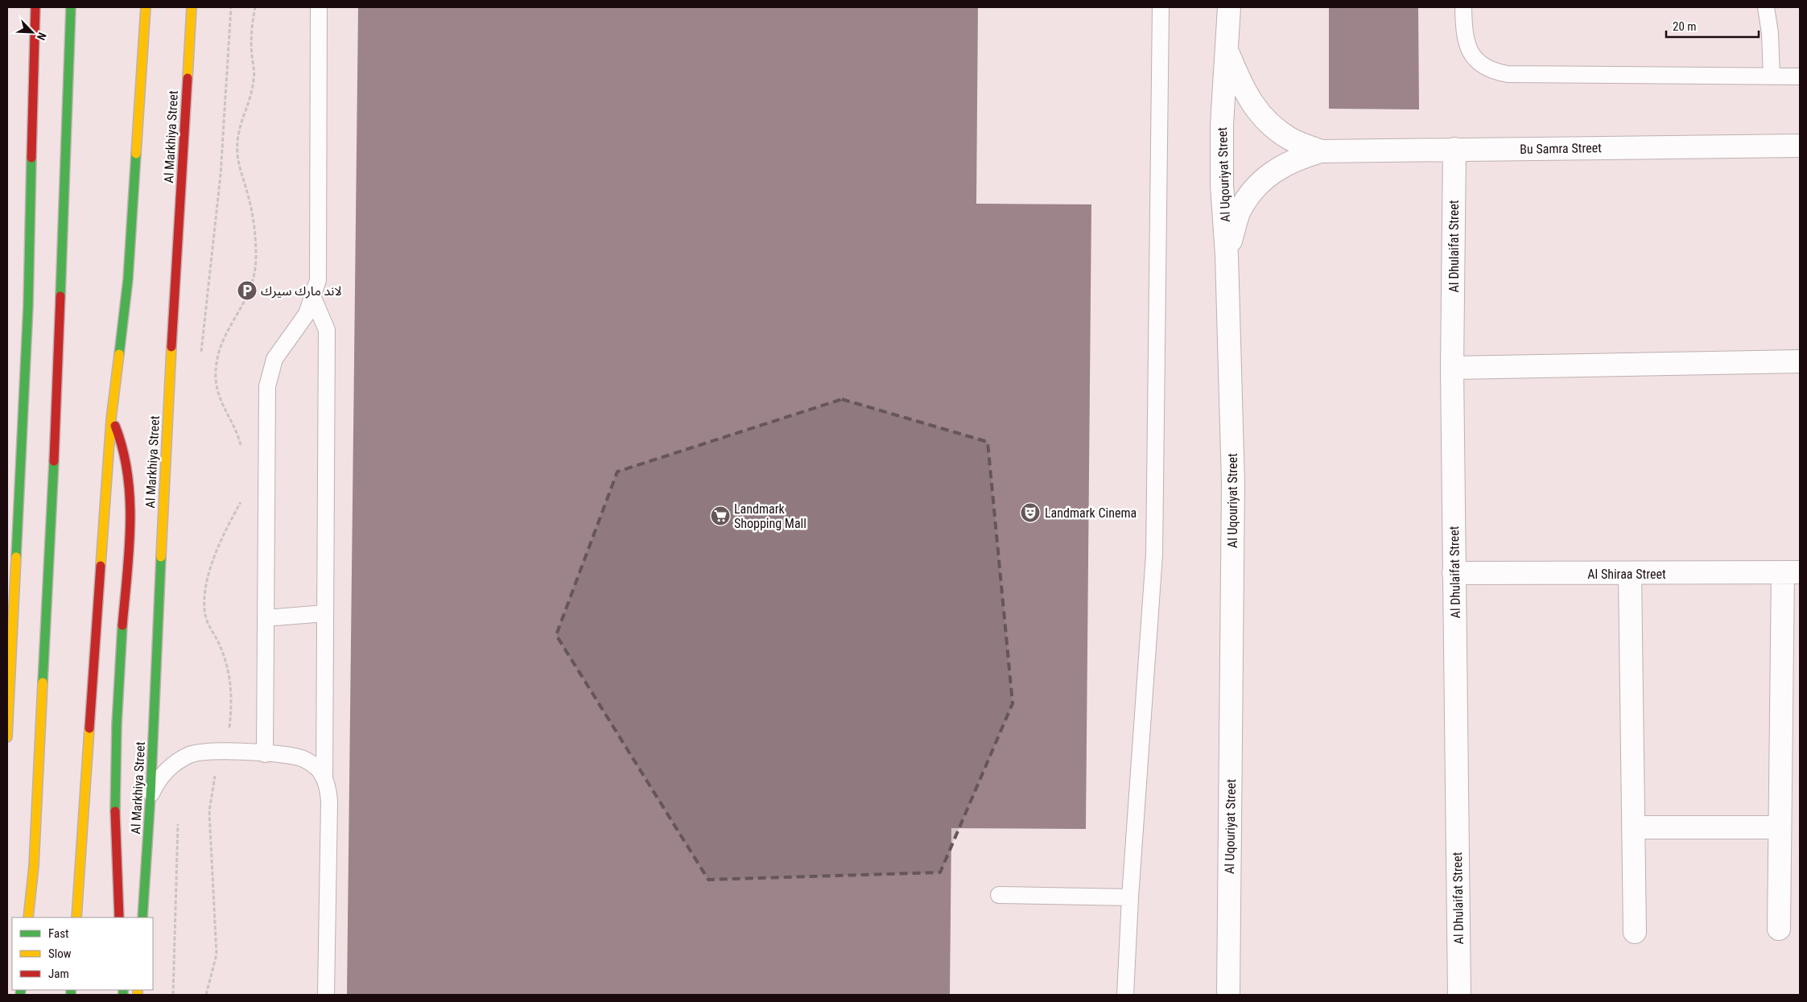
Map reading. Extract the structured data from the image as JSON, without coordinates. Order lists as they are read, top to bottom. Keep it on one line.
{"streets":{"main road":["Al Markhiya Street"],"street":["Bu Samra Street","Al Uqouriyat Street","Al Dhulaifat Street","Al Shiraa Street"]},"crossings":[["Bu Samra Street","Al Uqouriyat Street"],["Bu Samra Street","Al Dhulaifat Street"],["Al Dhulaifat Street","Al Shiraa Street"]],"places":{"parking":["لاند مارك سيرك"],"theatre":["Landmark Cinema"],"supermarket":["Landmark Shopping Mall"]},"legend":["Fast","Slow","Jam"],"scale_bar":"20 m","north":"bottom right"}
